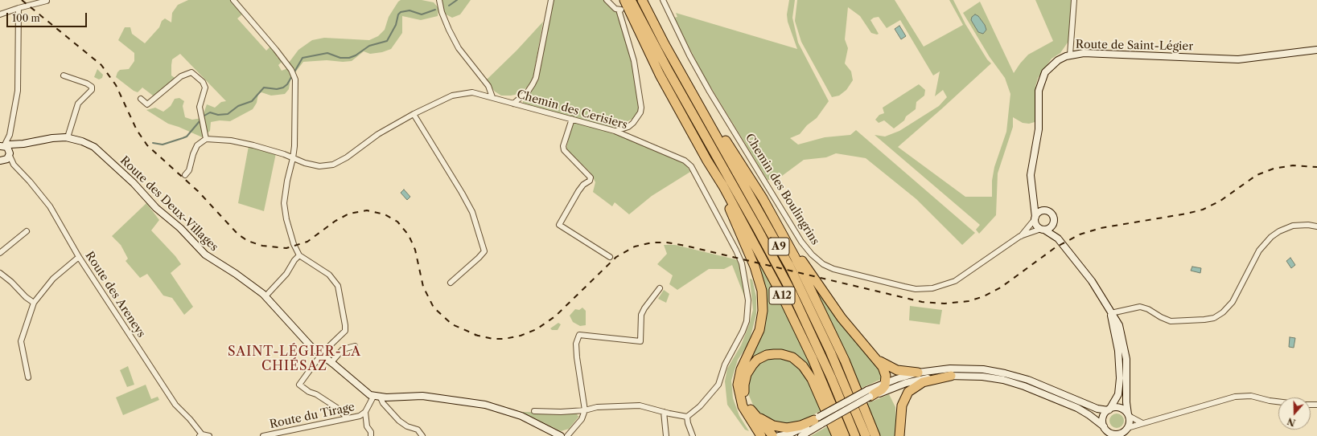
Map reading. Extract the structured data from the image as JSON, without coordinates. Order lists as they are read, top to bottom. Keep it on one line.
{"streets":{"highway":["A9","A12"],"main road":["Route de Saint-Légier","Route des Deux-Villages"],"street":["Chemin des Cerisiers","Chemin des Boulingrins","Route des Areneys","Route du Tirage"]},"crossings":[["Route de Saint-Légier","Chemin des Boulingrins"],["Route des Deux-Villages","Route des Areneys"],["Route des Deux-Villages","Route du Tirage"]],"districts":["SAINT-LÉGIER-LA CHIÉSAZ"],"scale_bar":"100 m","north":"bottom"}
